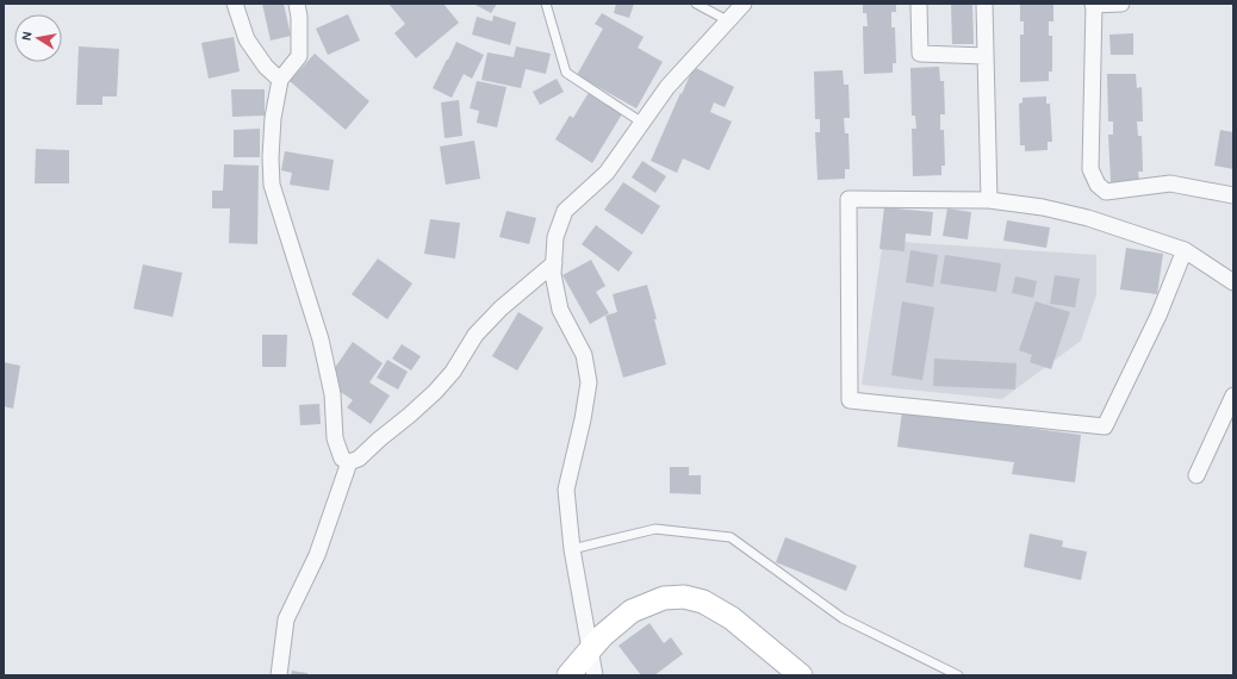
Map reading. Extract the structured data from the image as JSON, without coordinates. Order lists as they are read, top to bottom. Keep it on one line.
{"north":"left"}
